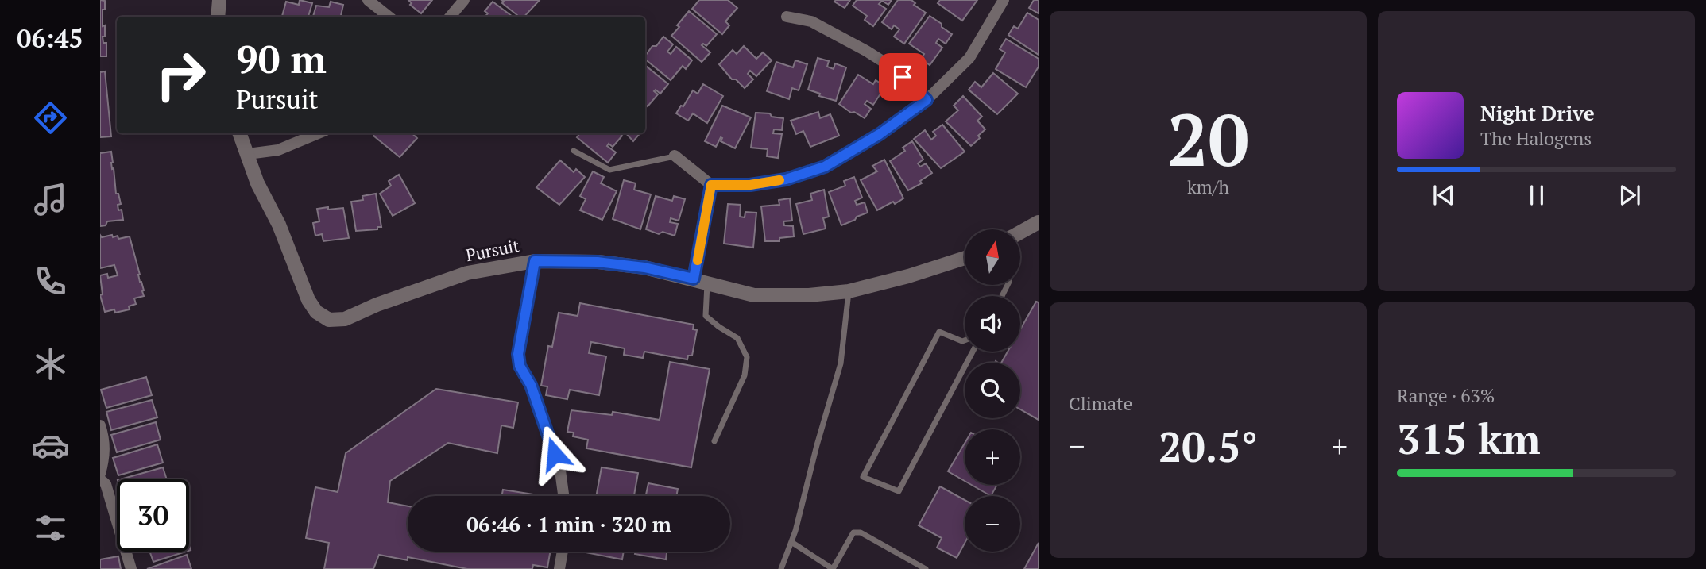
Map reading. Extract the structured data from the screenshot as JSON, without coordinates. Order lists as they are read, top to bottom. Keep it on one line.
{"streets":{"street":["Pursuit"]},"north":"top","page":{"tabs":"06:45","tile":[["20","km/h"],"Climate",["Range · 63%","315 km"]],"turn":["90 m","Pursuit"],"song":["Night Drive","The Halogens"],"map_buttons":["+","−"],"heat":["−","20.5°","+"],"limit":"30","trip":"06:46 · 1 min · 320 m"}}
